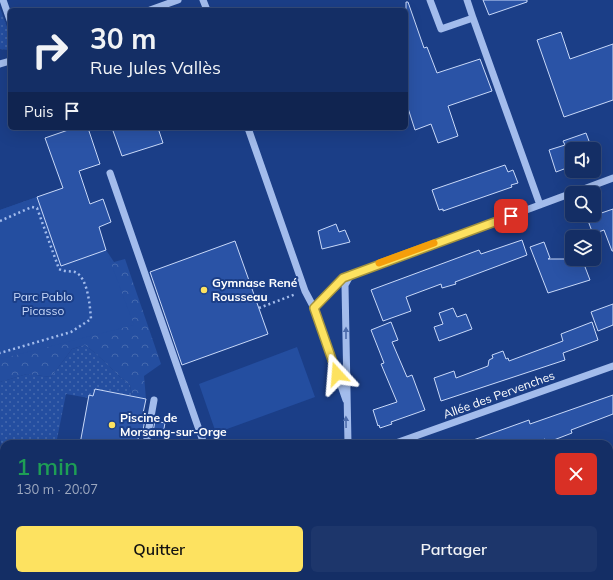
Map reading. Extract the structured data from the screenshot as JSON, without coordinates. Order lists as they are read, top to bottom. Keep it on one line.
{"streets":{"street":["Allée des Pervenches"]},"parks":["Parc Pablo Picasso"],"places":["Gymnase René Rousseau","Piscine de Morsang-sur-Orge"],"page":{"turn":["30 m","Rue Jules Vallès"],"then":"Puis","heading":["1 min","130 m · 20:07"],"buttons":["Quitter","Partager"]}}
